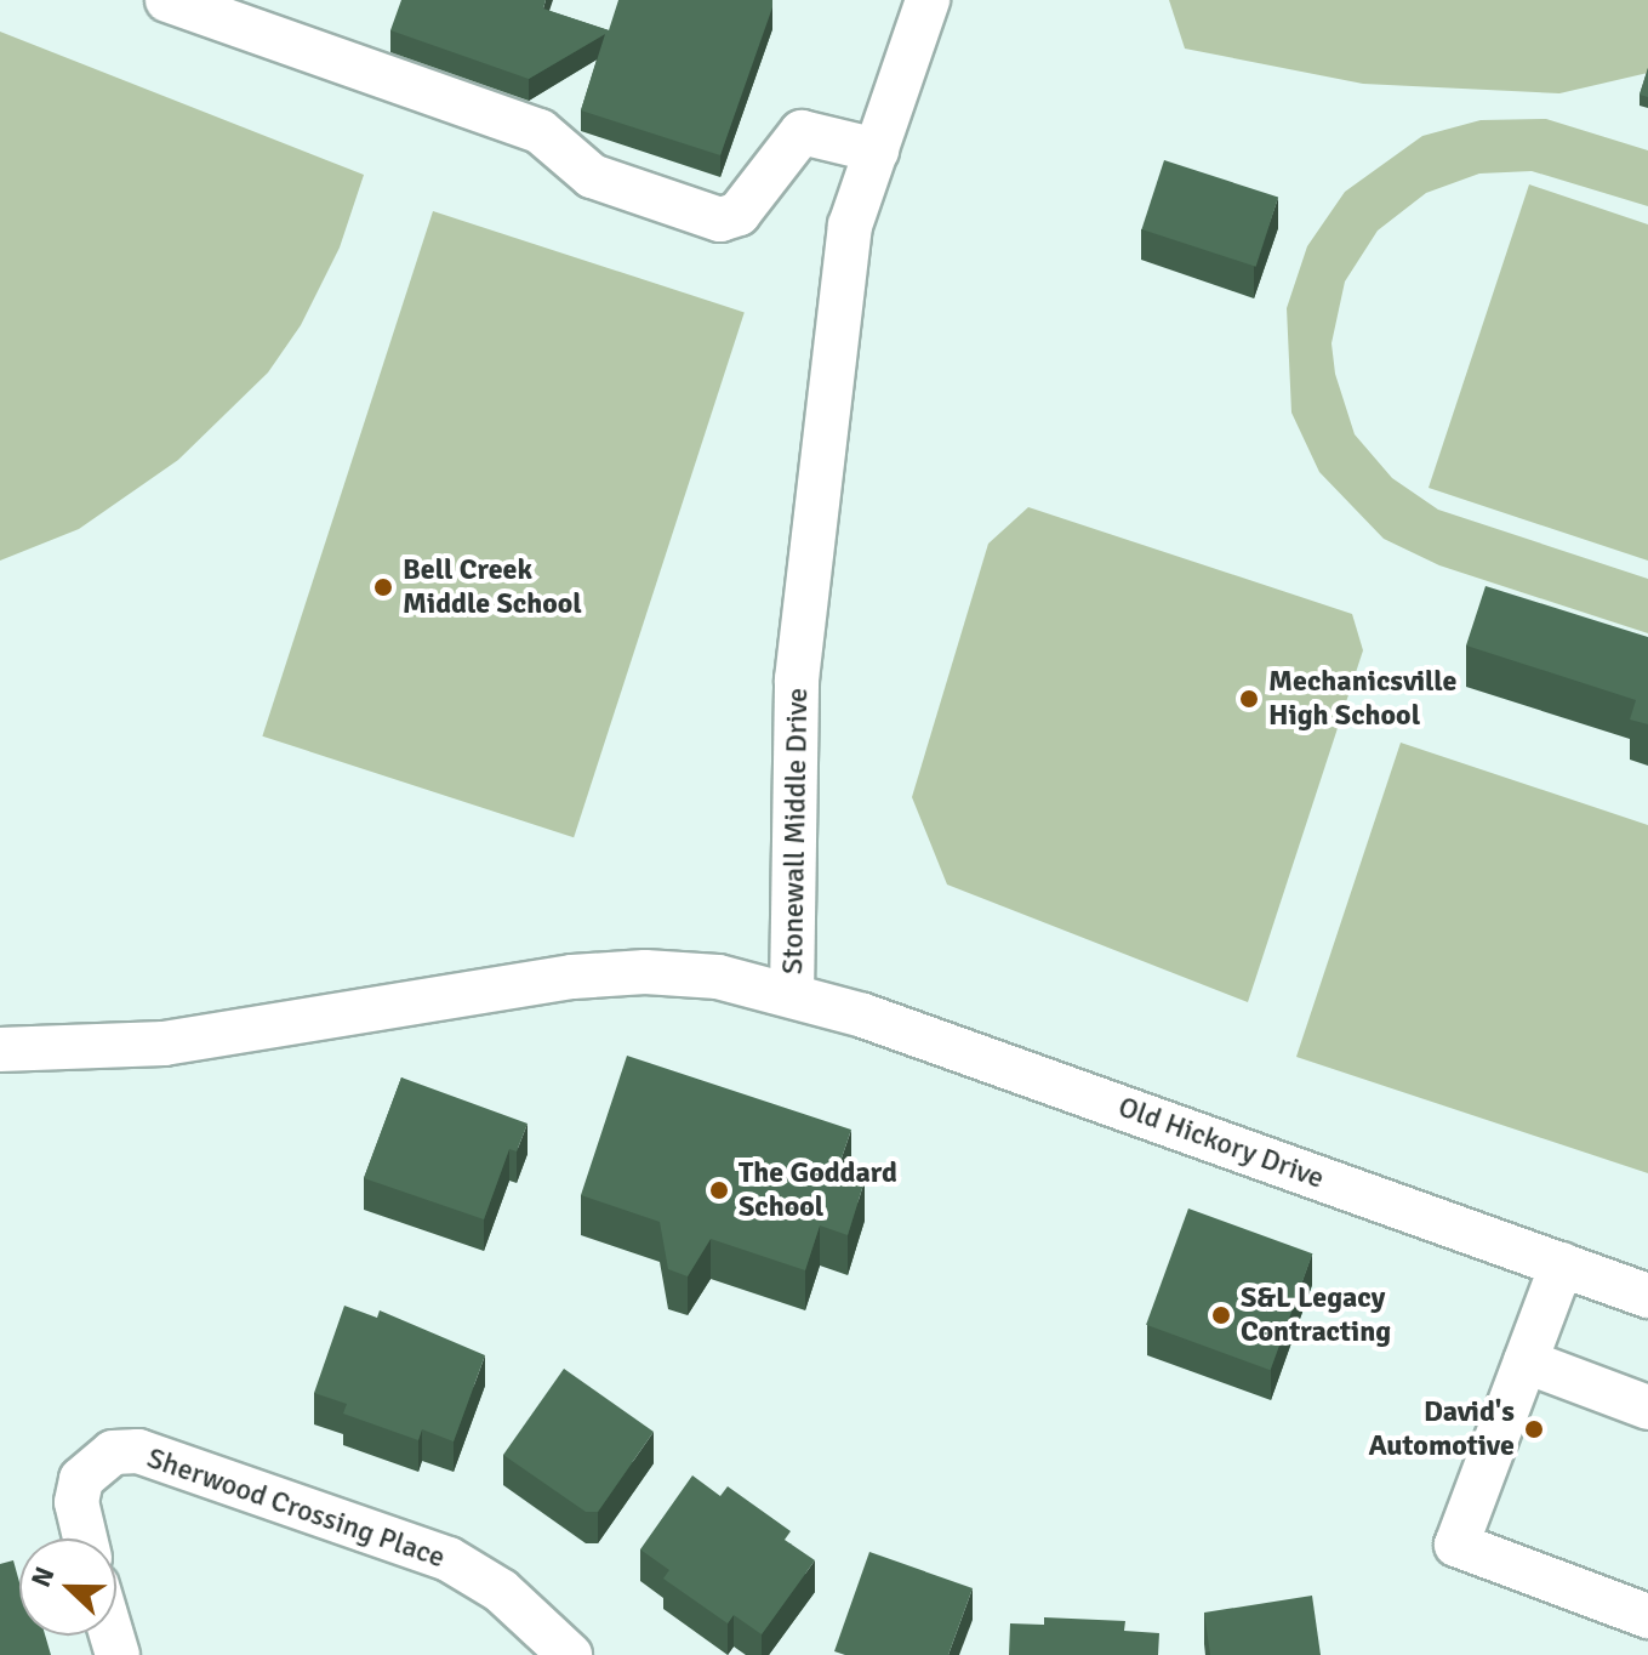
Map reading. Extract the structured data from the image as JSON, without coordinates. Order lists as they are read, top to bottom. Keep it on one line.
{"streets":{"street":["Stonewall Middle Drive","Old Hickory Drive","Sherwood Crossing Place"]},"crossings":[["Stonewall Middle Drive","Old Hickory Drive"]],"places":["Bell Creek Middle School","Mechanicsville High School","The Goddard School","S&L Legacy Contracting","David's Automotive"],"north":"left"}
